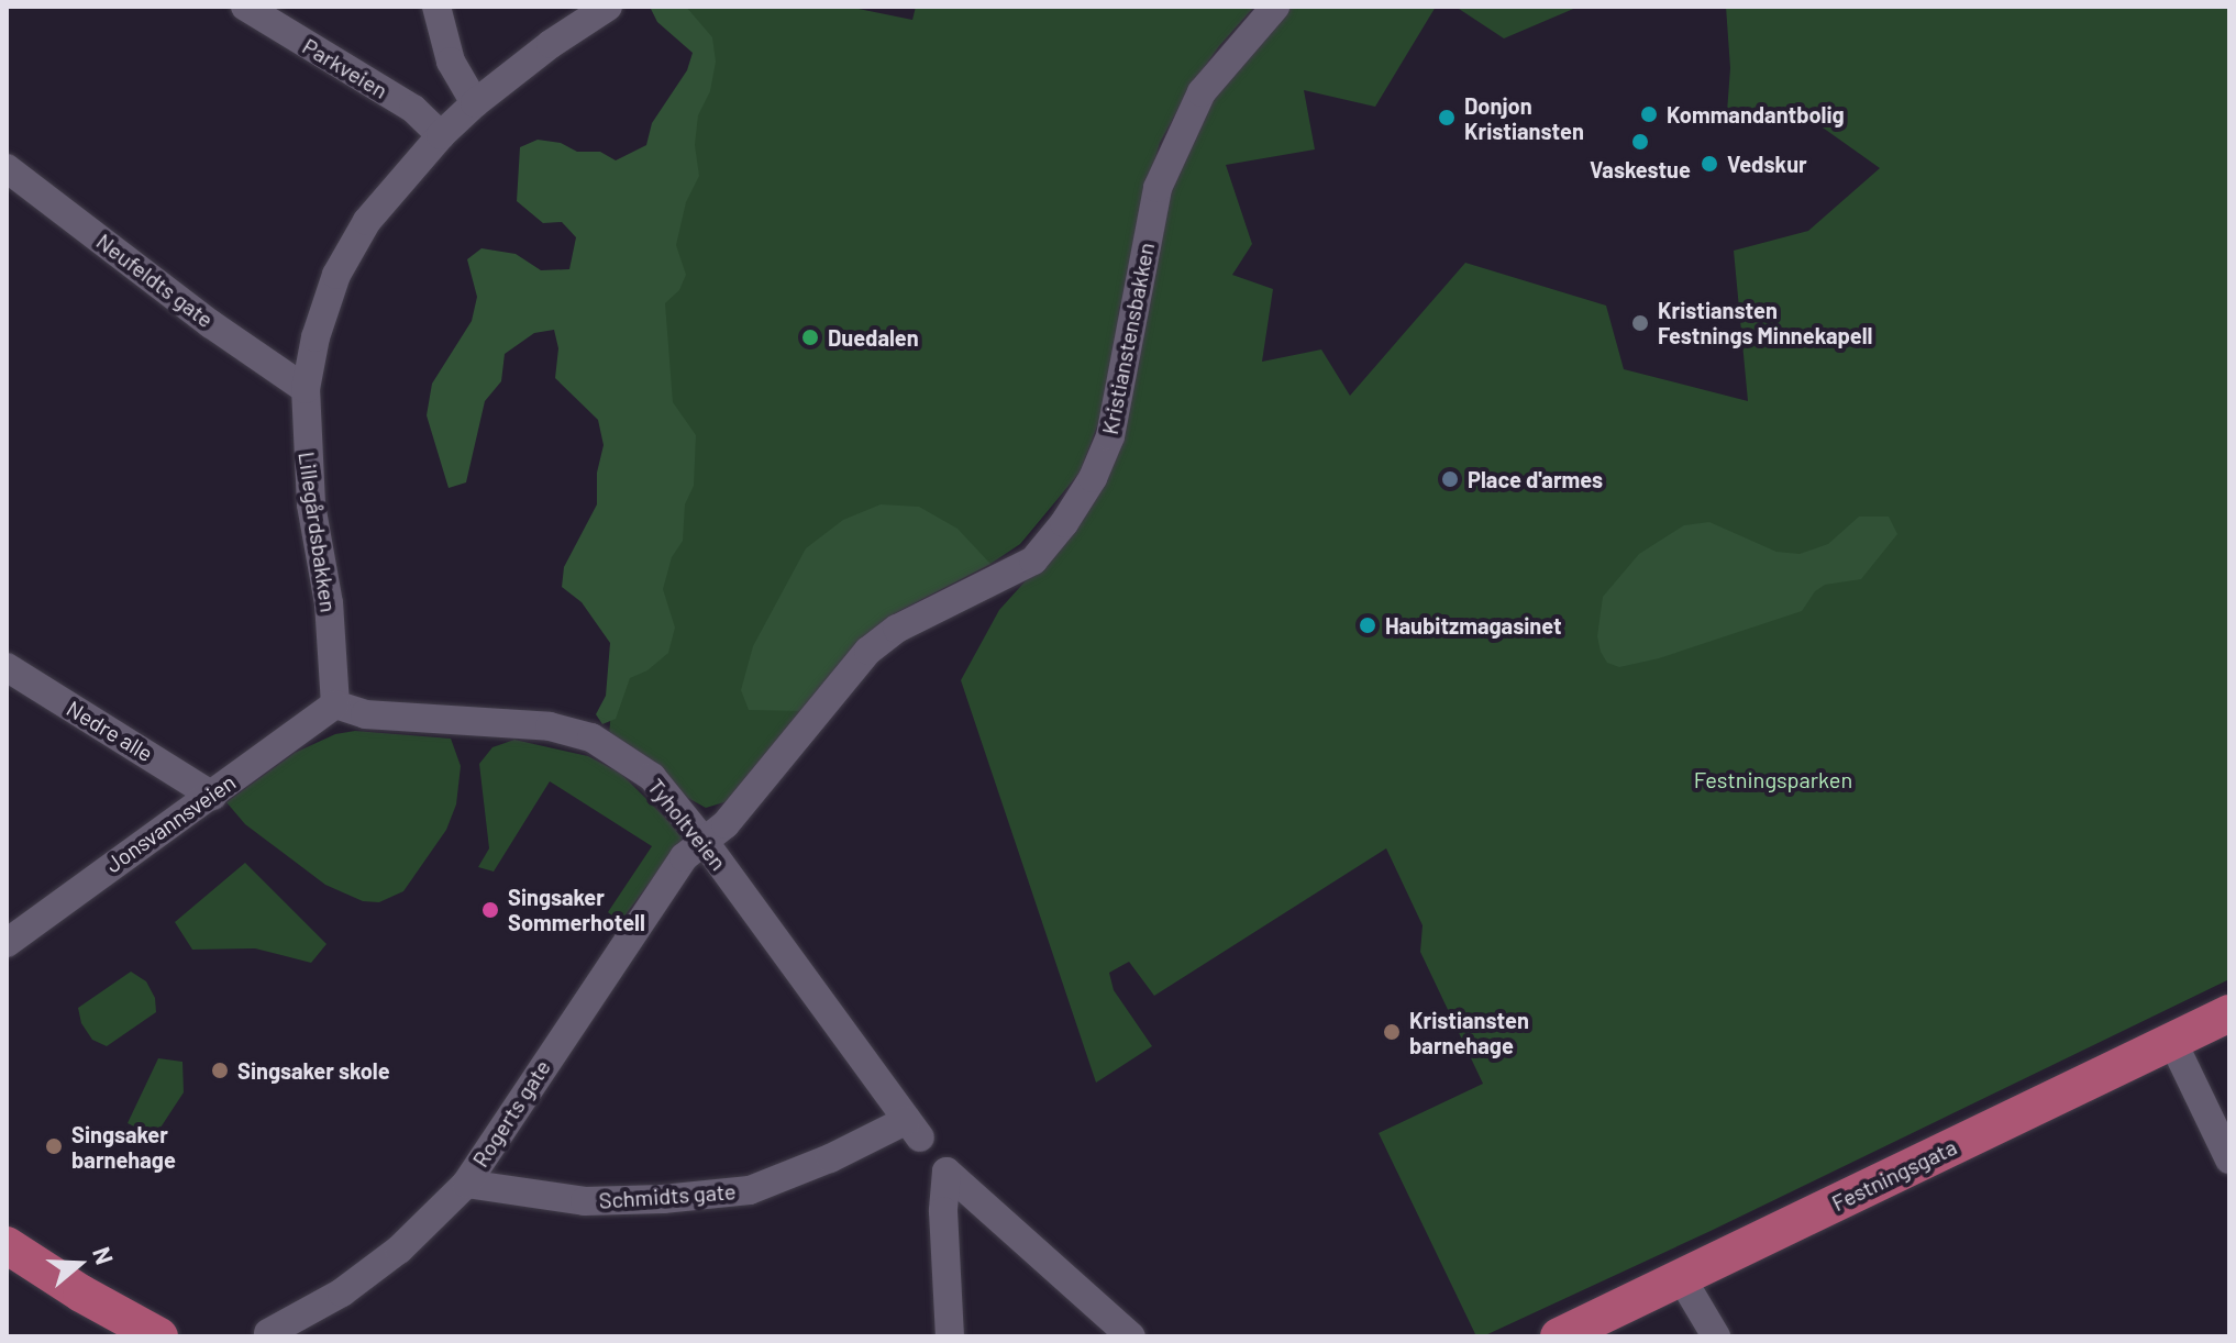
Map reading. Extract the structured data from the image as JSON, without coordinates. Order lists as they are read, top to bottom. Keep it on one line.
{"streets":{"main road":["Festningsgata"],"street":["Parkveien","Neufeldts gate","Kristianstensbakken","Lillegårdsbakken","Nedre alle","Jonsvannsveien","Tyholtveien","Rogerts gate","Schmidts gate"]},"crossings":[["Parkveien","Lillegårdsbakken"],["Neufeldts gate","Lillegårdsbakken"],["Kristianstensbakken","Tyholtveien"],["Kristianstensbakken","Rogerts gate"],["Lillegårdsbakken","Jonsvannsveien"],["Lillegårdsbakken","Tyholtveien"],["Nedre alle","Jonsvannsveien"],["Jonsvannsveien","Tyholtveien"],["Tyholtveien","Rogerts gate"],["Tyholtveien","Schmidts gate"],["Rogerts gate","Schmidts gate"]],"parks":["Festningsparken"],"places":["Kommandantbolig","Donjon Kristiansten","Vaskestue","Vedskur","Kristiansten Festnings Minnekapell","Duedalen","Place d'armes","Haubitzmagasinet","Singsaker Sommerhotell","Kristiansten barnehage","Singsaker skole","Singsaker barnehage"],"north":"right"}
